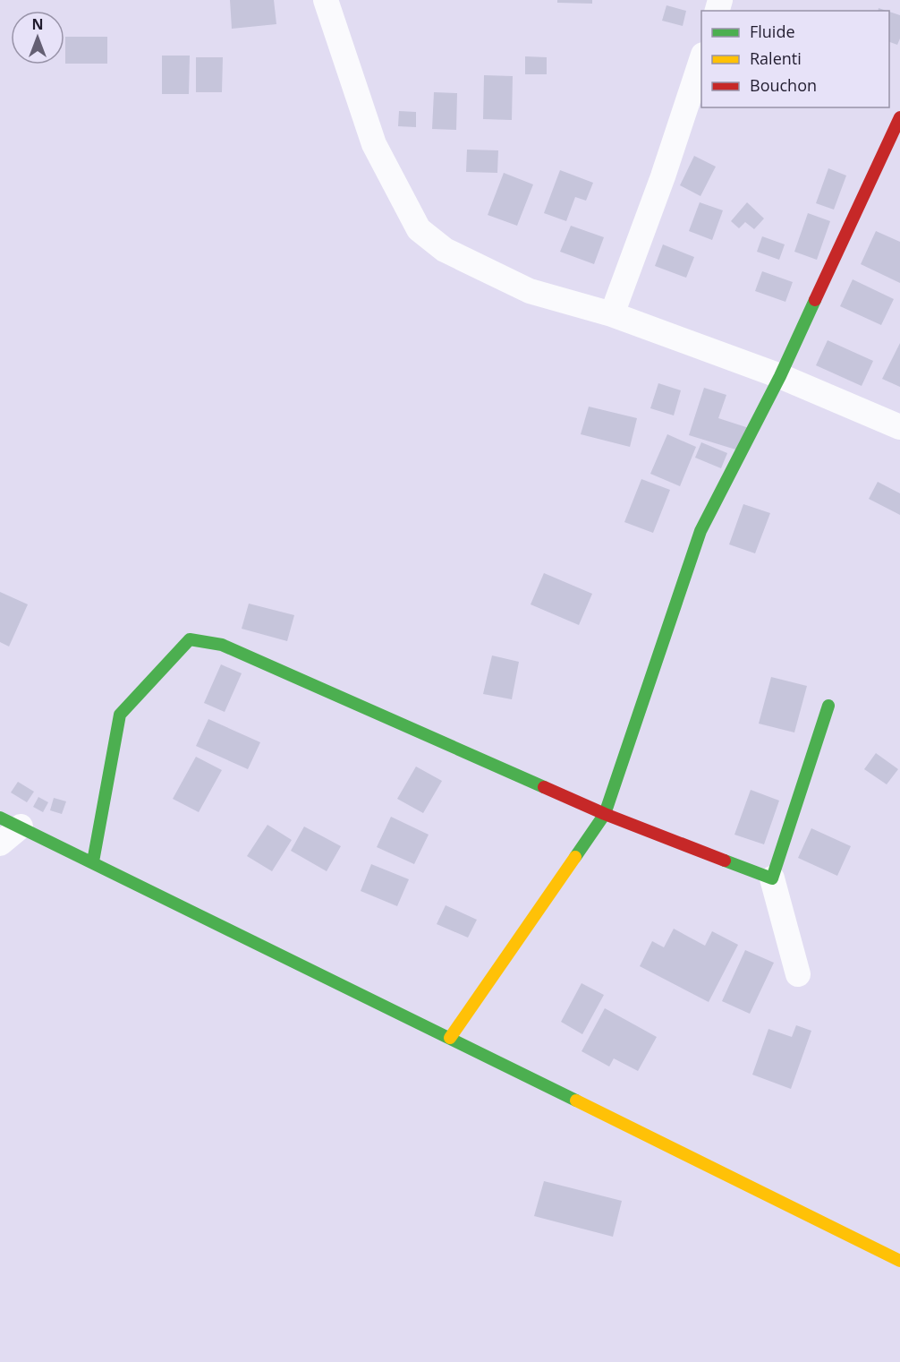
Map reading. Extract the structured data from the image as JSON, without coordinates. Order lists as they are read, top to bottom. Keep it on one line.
{"legend":["Fluide","Ralenti","Bouchon"],"north":"top"}
